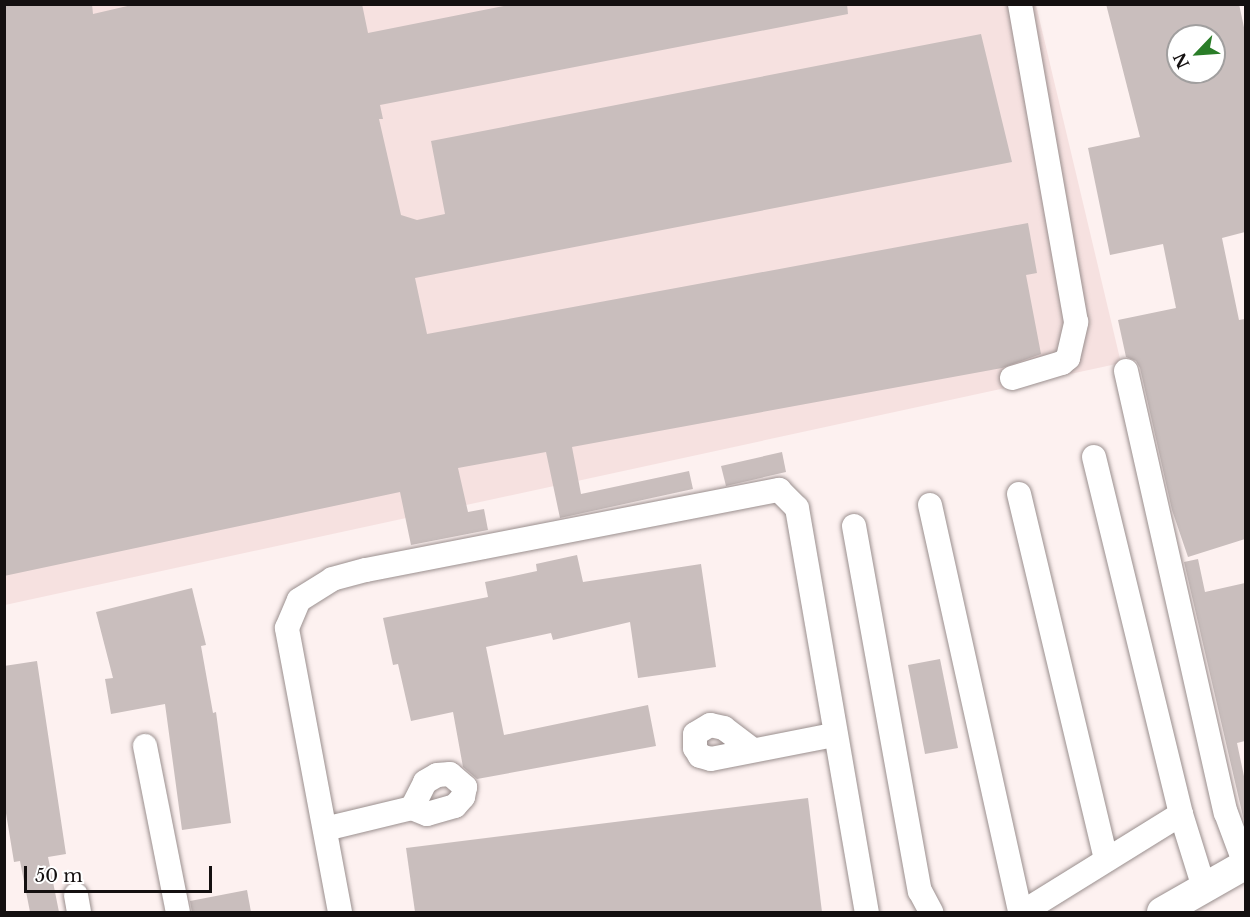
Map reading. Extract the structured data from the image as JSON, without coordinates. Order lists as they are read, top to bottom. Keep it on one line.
{"scale_bar":"50 m","north":"bottom left"}
